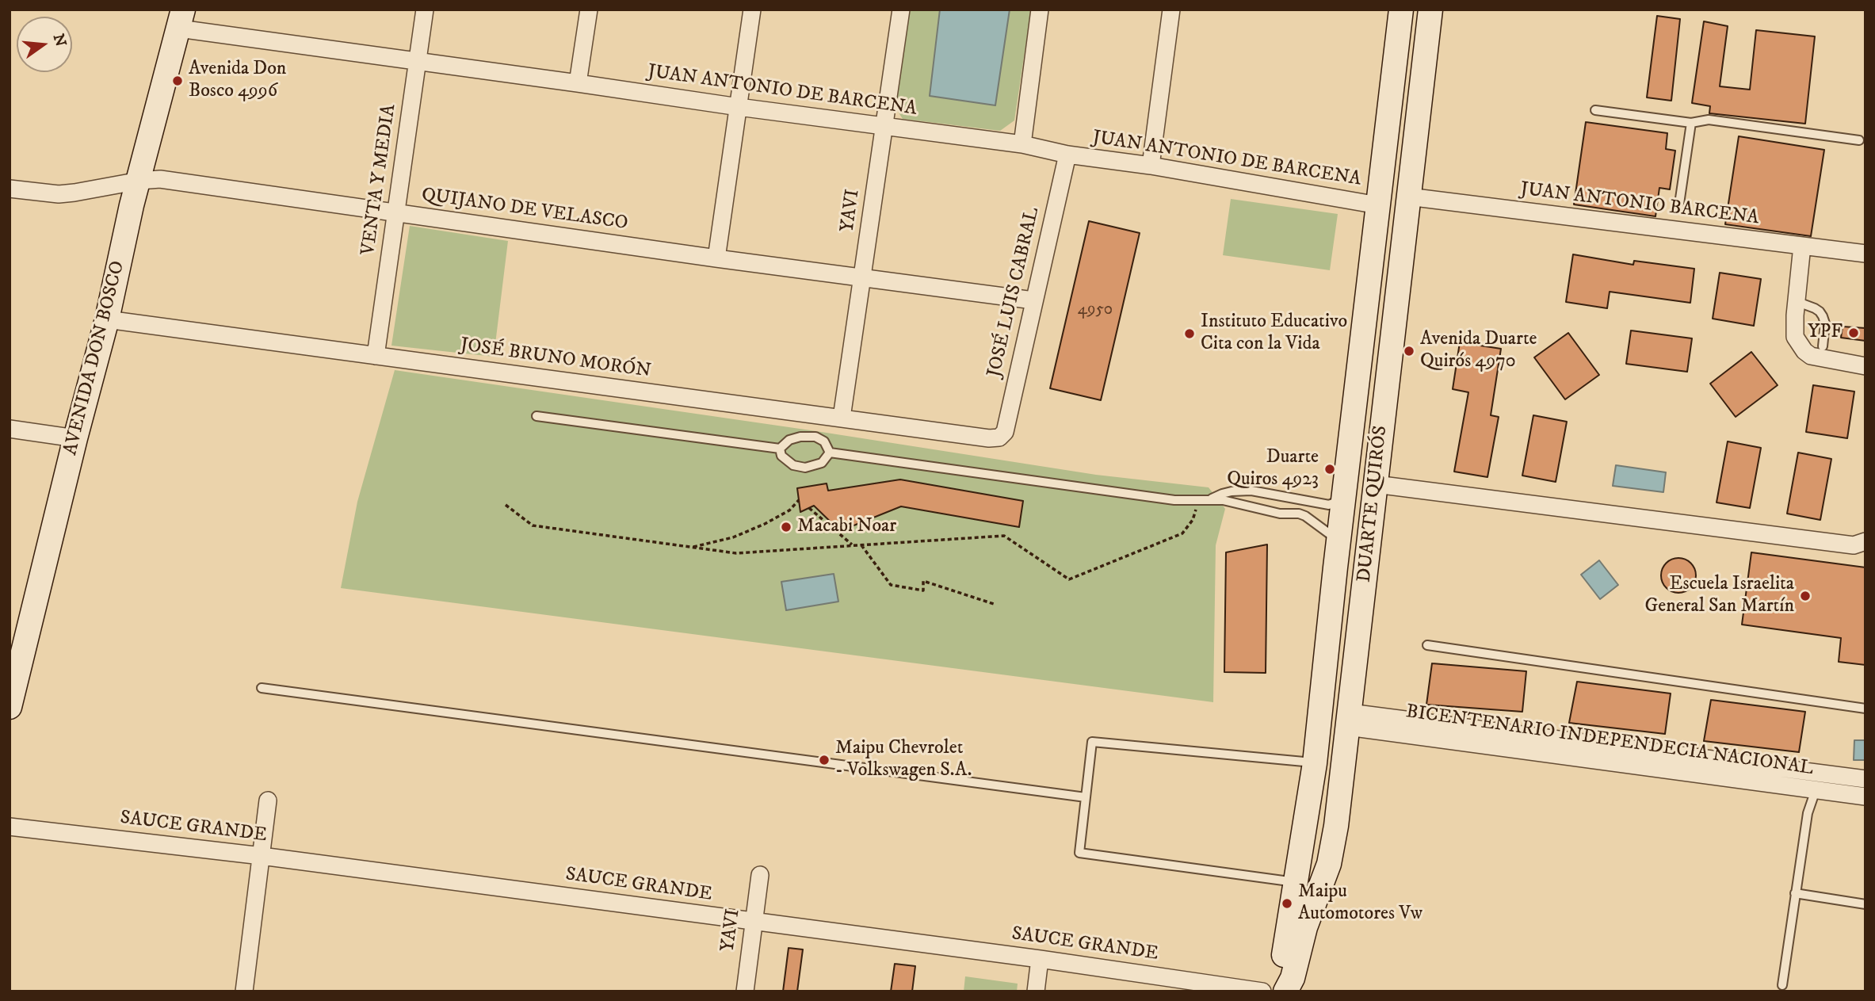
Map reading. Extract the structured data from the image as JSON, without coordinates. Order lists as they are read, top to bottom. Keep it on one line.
{"streets":{"main road":["AVENIDA DON BOSCO","DUARTE QUIRÓS"],"street":["JUAN ANTONIO DE BARCENA","VENTA Y MEDIA","JUAN ANTONIO BARCENA","QUIJANO DE VELASCO","YAVI","JOSÉ LUIS CABRAL","JOSÉ BRUNO MORÓN","BICENTENARIO INDEPENDECIA NACIONAL","SAUCE GRANDE"]},"crossings":[["JUAN ANTONIO DE BARCENA","VENTA Y MEDIA"],["JUAN ANTONIO DE BARCENA","YAVI"],["JUAN ANTONIO DE BARCENA","JOSÉ LUIS CABRAL"],["JUAN ANTONIO DE BARCENA","AVENIDA DON BOSCO"],["JUAN ANTONIO DE BARCENA","DUARTE QUIRÓS"],["VENTA Y MEDIA","QUIJANO DE VELASCO"],["VENTA Y MEDIA","JOSÉ BRUNO MORÓN"],["JUAN ANTONIO BARCENA","DUARTE QUIRÓS"],["QUIJANO DE VELASCO","YAVI"],["QUIJANO DE VELASCO","JOSÉ LUIS CABRAL"],["QUIJANO DE VELASCO","AVENIDA DON BOSCO"],["YAVI","JOSÉ BRUNO MORÓN"],["YAVI","SAUCE GRANDE"],["JOSÉ LUIS CABRAL","JOSÉ BRUNO MORÓN"],["AVENIDA DON BOSCO","JOSÉ BRUNO MORÓN"],["DUARTE QUIRÓS","BICENTENARIO INDEPENDECIA NACIONAL"]],"places":["Avenida Don Bosco 4996","YPF","Instituto Educativo Cita con la Vida","Avenida Duarte Quirós 4970","Duarte Quiros 4923","Macabi Noar","Escuela Israelita General San Martín","Maipu Chevrolet - Volkswagen S.A.","Maipu Automotores Vw"],"house_numbers":["4950"],"north":"right"}
